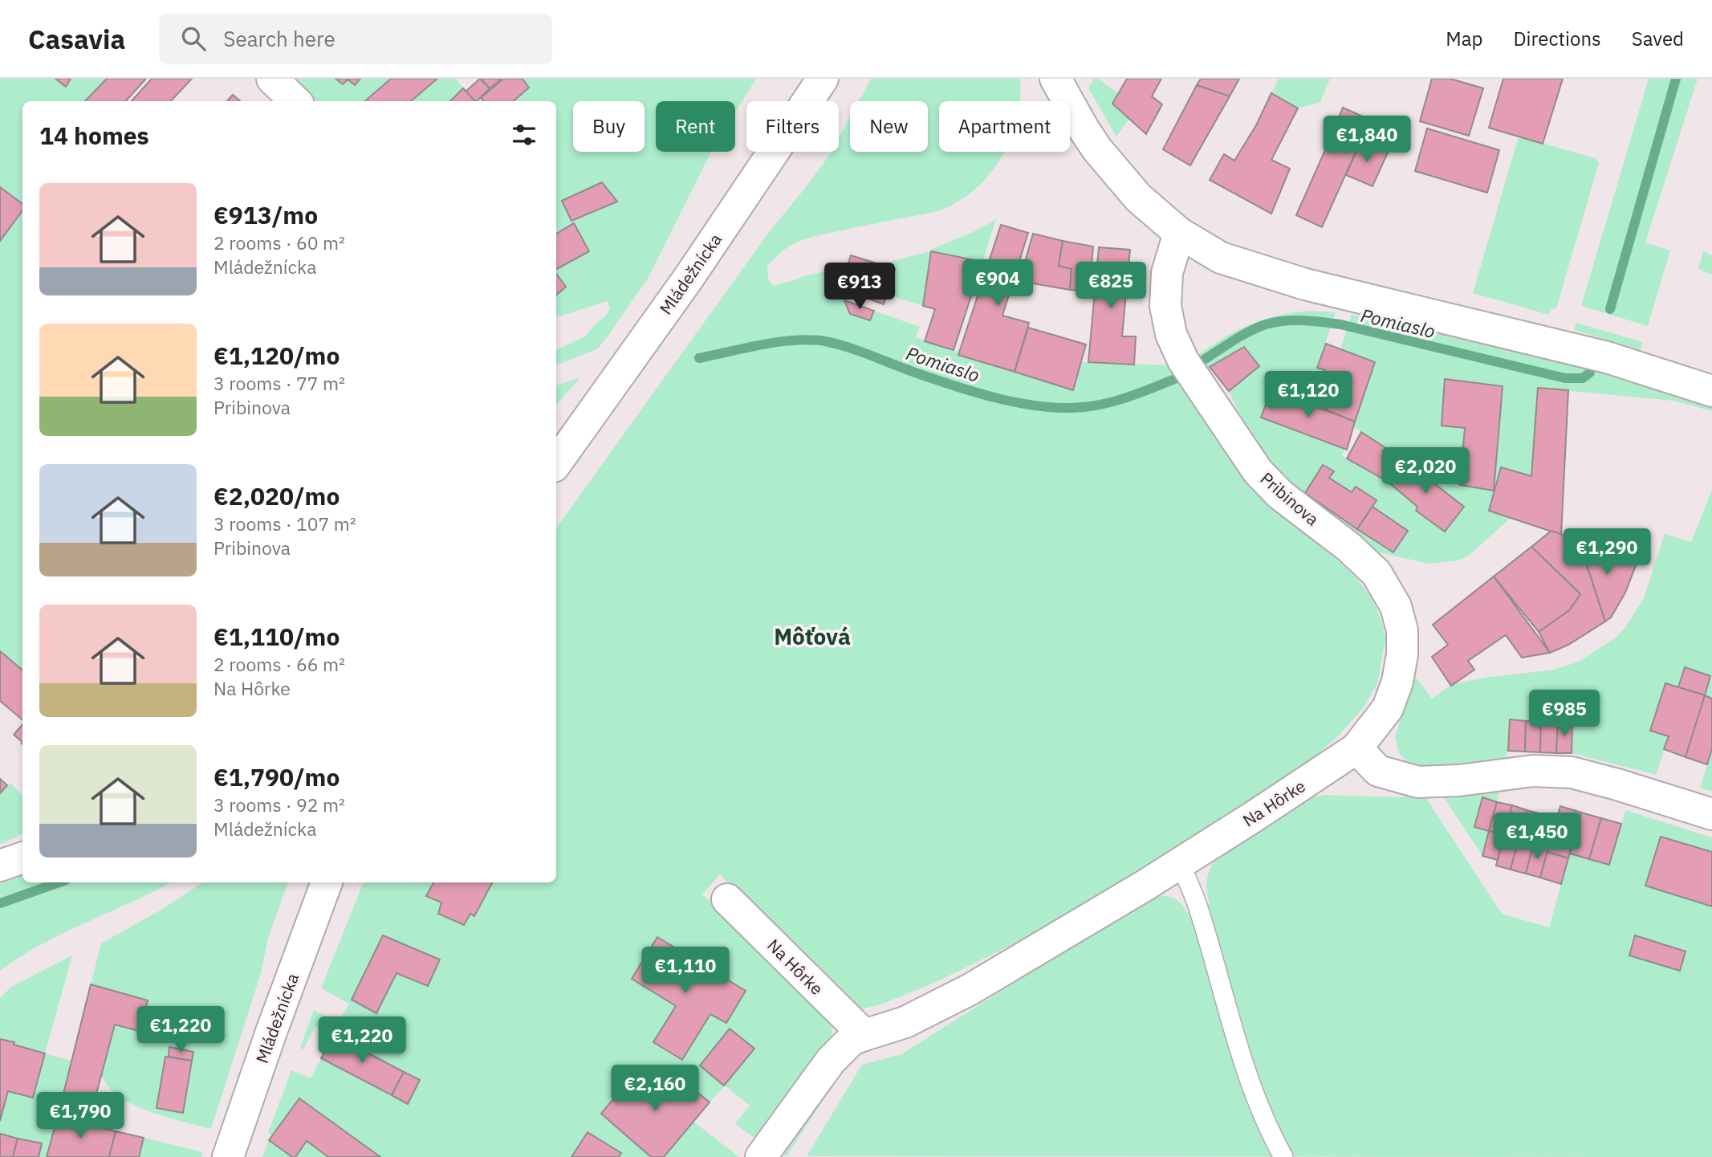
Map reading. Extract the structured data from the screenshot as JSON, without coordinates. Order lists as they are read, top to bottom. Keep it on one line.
{"streets":{"street":["Mládežnícka","Pribinova","Na Hôrke"]},"crossings":[["Pribinova","Na Hôrke"]],"districts":["Môťová"],"water":["Pomiaslo"],"page":{"header":"Casavia","search":"Search here","nav":["Map","Directions","Saved"],"chip":["Buy","Rent","Filters","New","Apartment"],"heading":"14 homes","price":["€1,840","€904","€825","€913","€1,120","€2,020","€1,290","€985","€1,450","€1,110","€1,220","€1,220","€2,160","€1,790"],"list":[{"name":"€913/mo","note":"2 rooms · 60 m² · Mládežnícka"},{"name":"€1,120/mo","note":"3 rooms · 77 m² · Pribinova"},{"name":"€2,020/mo","note":"3 rooms · 107 m² · Pribinova"},{"name":"€1,110/mo","note":"2 rooms · 66 m² · Na Hôrke"},{"name":"€1,790/mo","note":"3 rooms · 92 m² · Mládežnícka"}]}}
